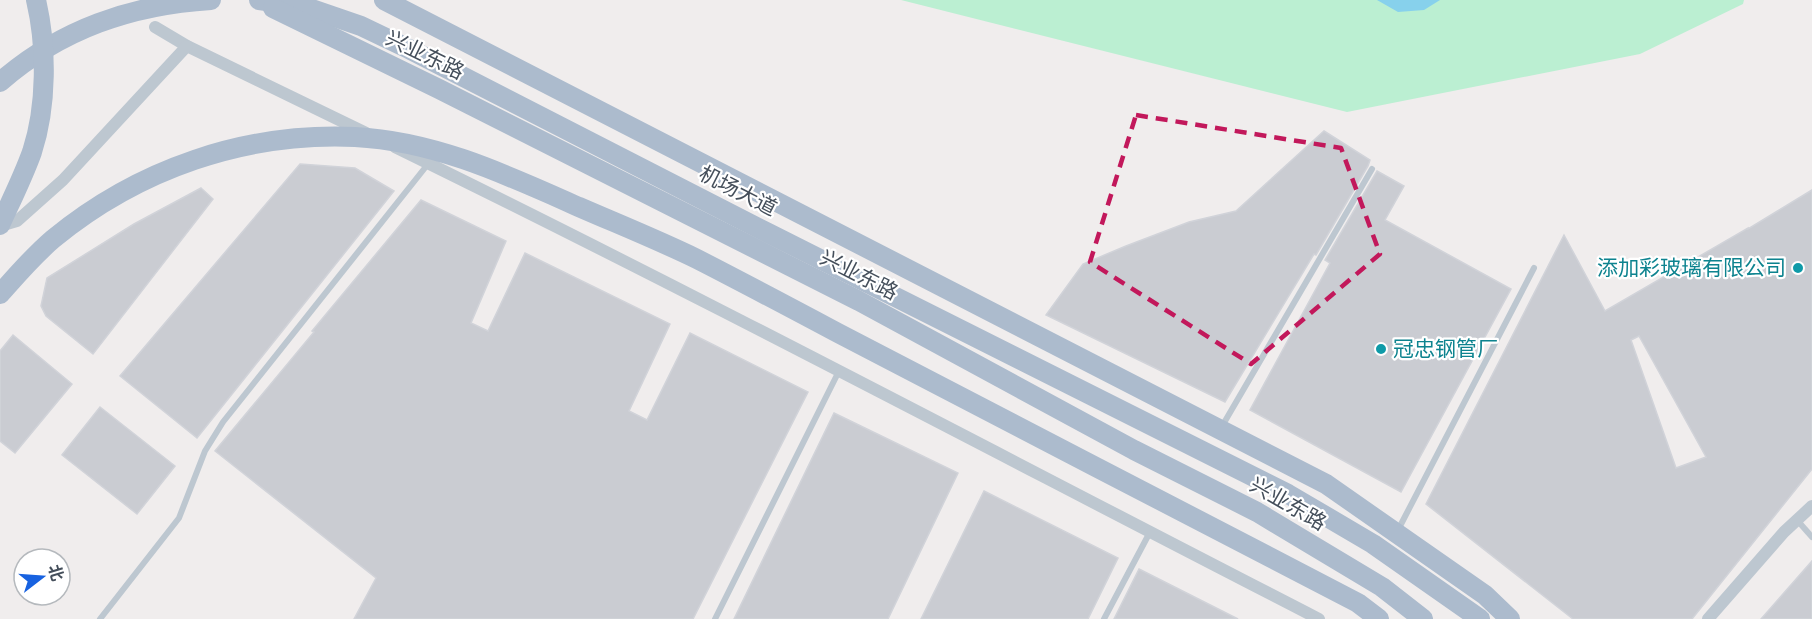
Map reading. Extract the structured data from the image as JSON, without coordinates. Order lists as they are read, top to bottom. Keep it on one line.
{"streets":{"main road":["兴业东路","机场大道"]},"crossings":[["兴业东路","机场大道"]],"places":["添加彩玻璃有限公司","冠忠钢管厂"],"north":"right"}
